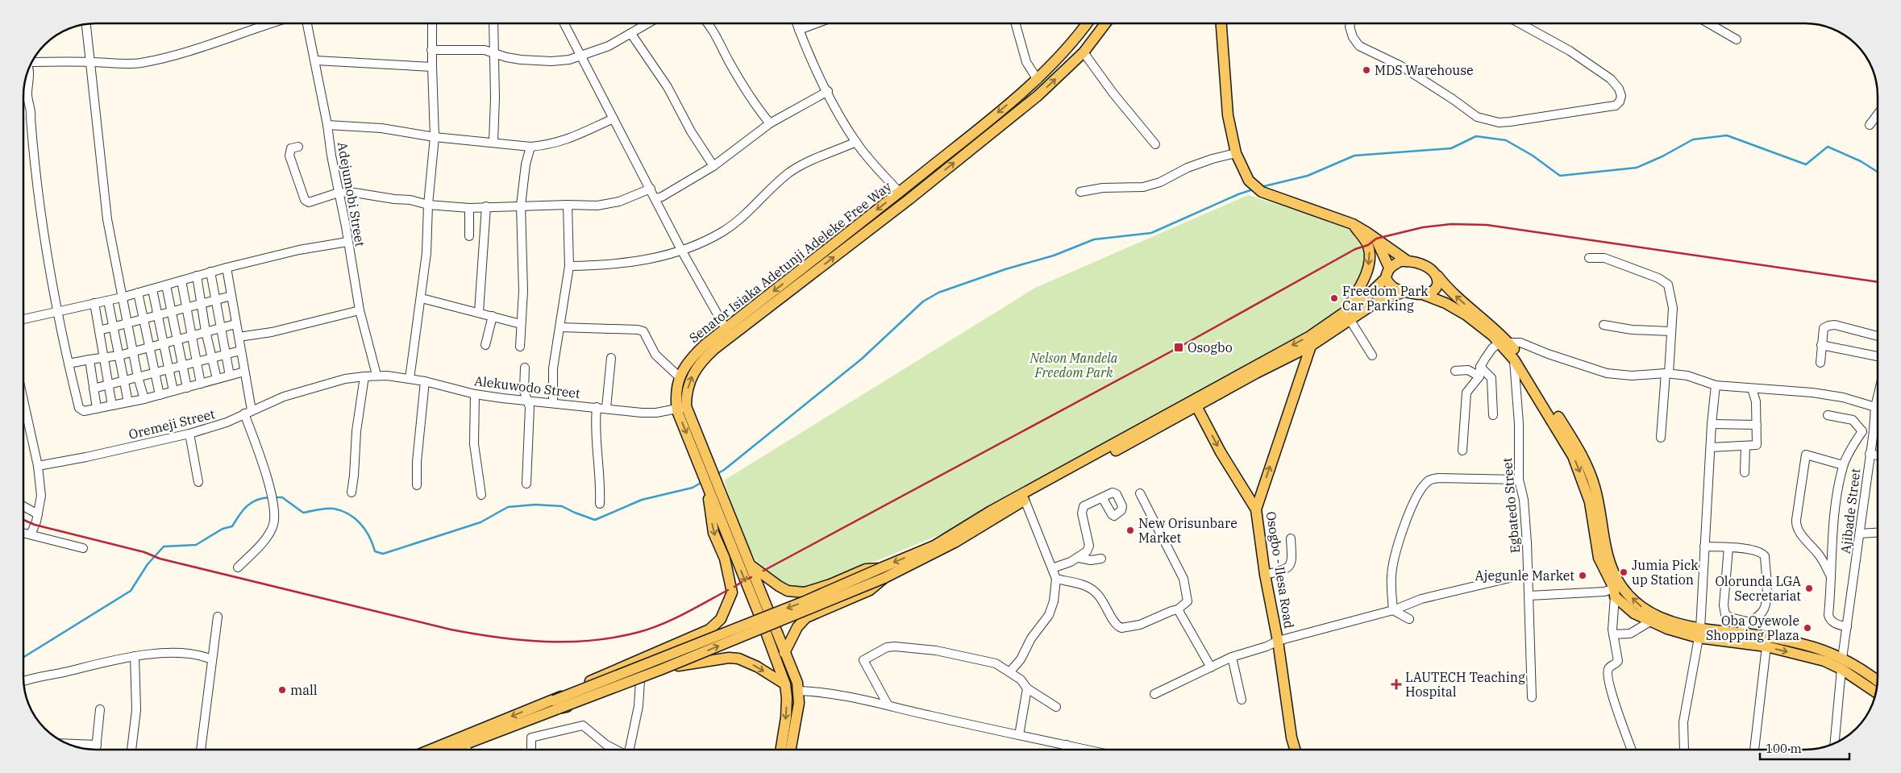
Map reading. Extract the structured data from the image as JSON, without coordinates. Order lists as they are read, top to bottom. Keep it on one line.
{"streets":{"main road":["Senator Isiaka Adetunji Adeleke Free Way","Osogbo - Ilesa Road"],"street":["Adejumobi Street","Alekuwodo Street","Oremeji Street","Egbatedo Street","Ajibade Street"]},"crossings":[["Adejumobi Street","Alekuwodo Street"],["Adejumobi Street","Oremeji Street"],["Senator Isiaka Adetunji Adeleke Free Way","Alekuwodo Street"],["Alekuwodo Street","Oremeji Street"]],"one_way":["Osogbo - Ilesa Road"],"parks":["Nelson Mandela Freedom Park"],"places":{"other":["MDS Warehouse","Freedom Park Car Parking","New Orisunbare Market","Jumia Pick up Station","Ajegunle Market","Olorunda LGA Secretariat","Oba Oyewole Shopping Plaza","mall"],"transit":["Osogbo"],"health":["LAUTECH Teaching Hospital"]},"scale_bar":"100 m"}
